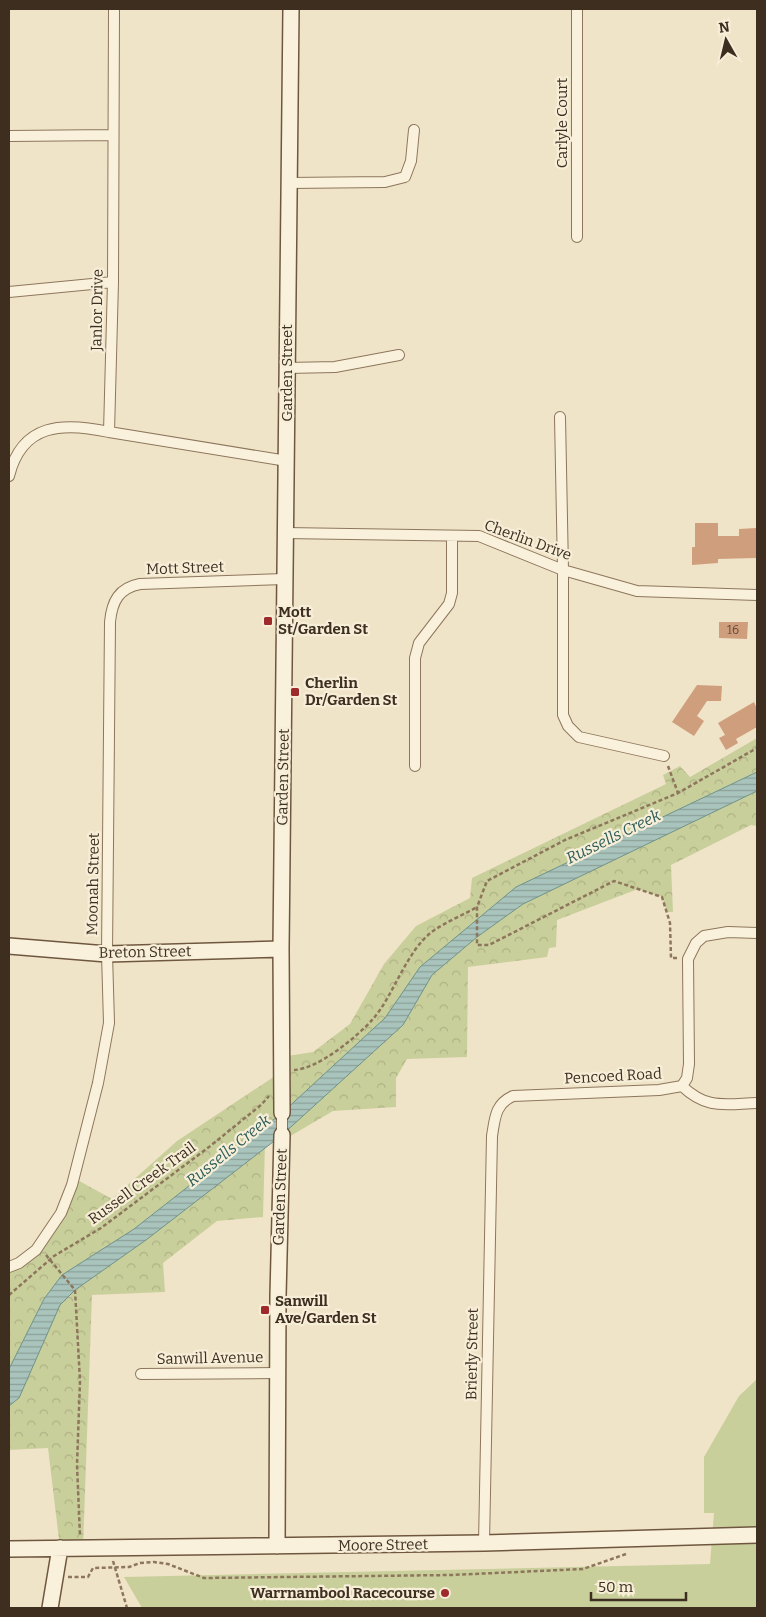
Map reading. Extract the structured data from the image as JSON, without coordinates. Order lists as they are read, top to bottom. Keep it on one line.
{"streets":{"street":["Carlyle Court","Janlor Drive","Garden Street","Cherlin Drive","Mott Street","Moonah Street","Breton Street","Pencoed Road","Brierly Street","Sanwill Avenue","Moore Street"],"path":["Russell Creek Trail"]},"crossings":[["Garden Street","Cherlin Drive"],["Garden Street","Mott Street"],["Garden Street","Breton Street"],["Garden Street","Russell Creek Trail"],["Garden Street","Sanwill Avenue"],["Garden Street","Moore Street"],["Mott Street","Moonah Street"],["Moonah Street","Breton Street"],["Pencoed Road","Brierly Street"],["Brierly Street","Moore Street"]],"water":["Russells Creek"],"places":{"transit":["Mott St/Garden St","Cherlin Dr/Garden St","Sanwill Ave/Garden St"],"other":["Warrnambool Racecourse"]},"house_numbers":["16"],"scale_bar":"50 m","north":"top"}
